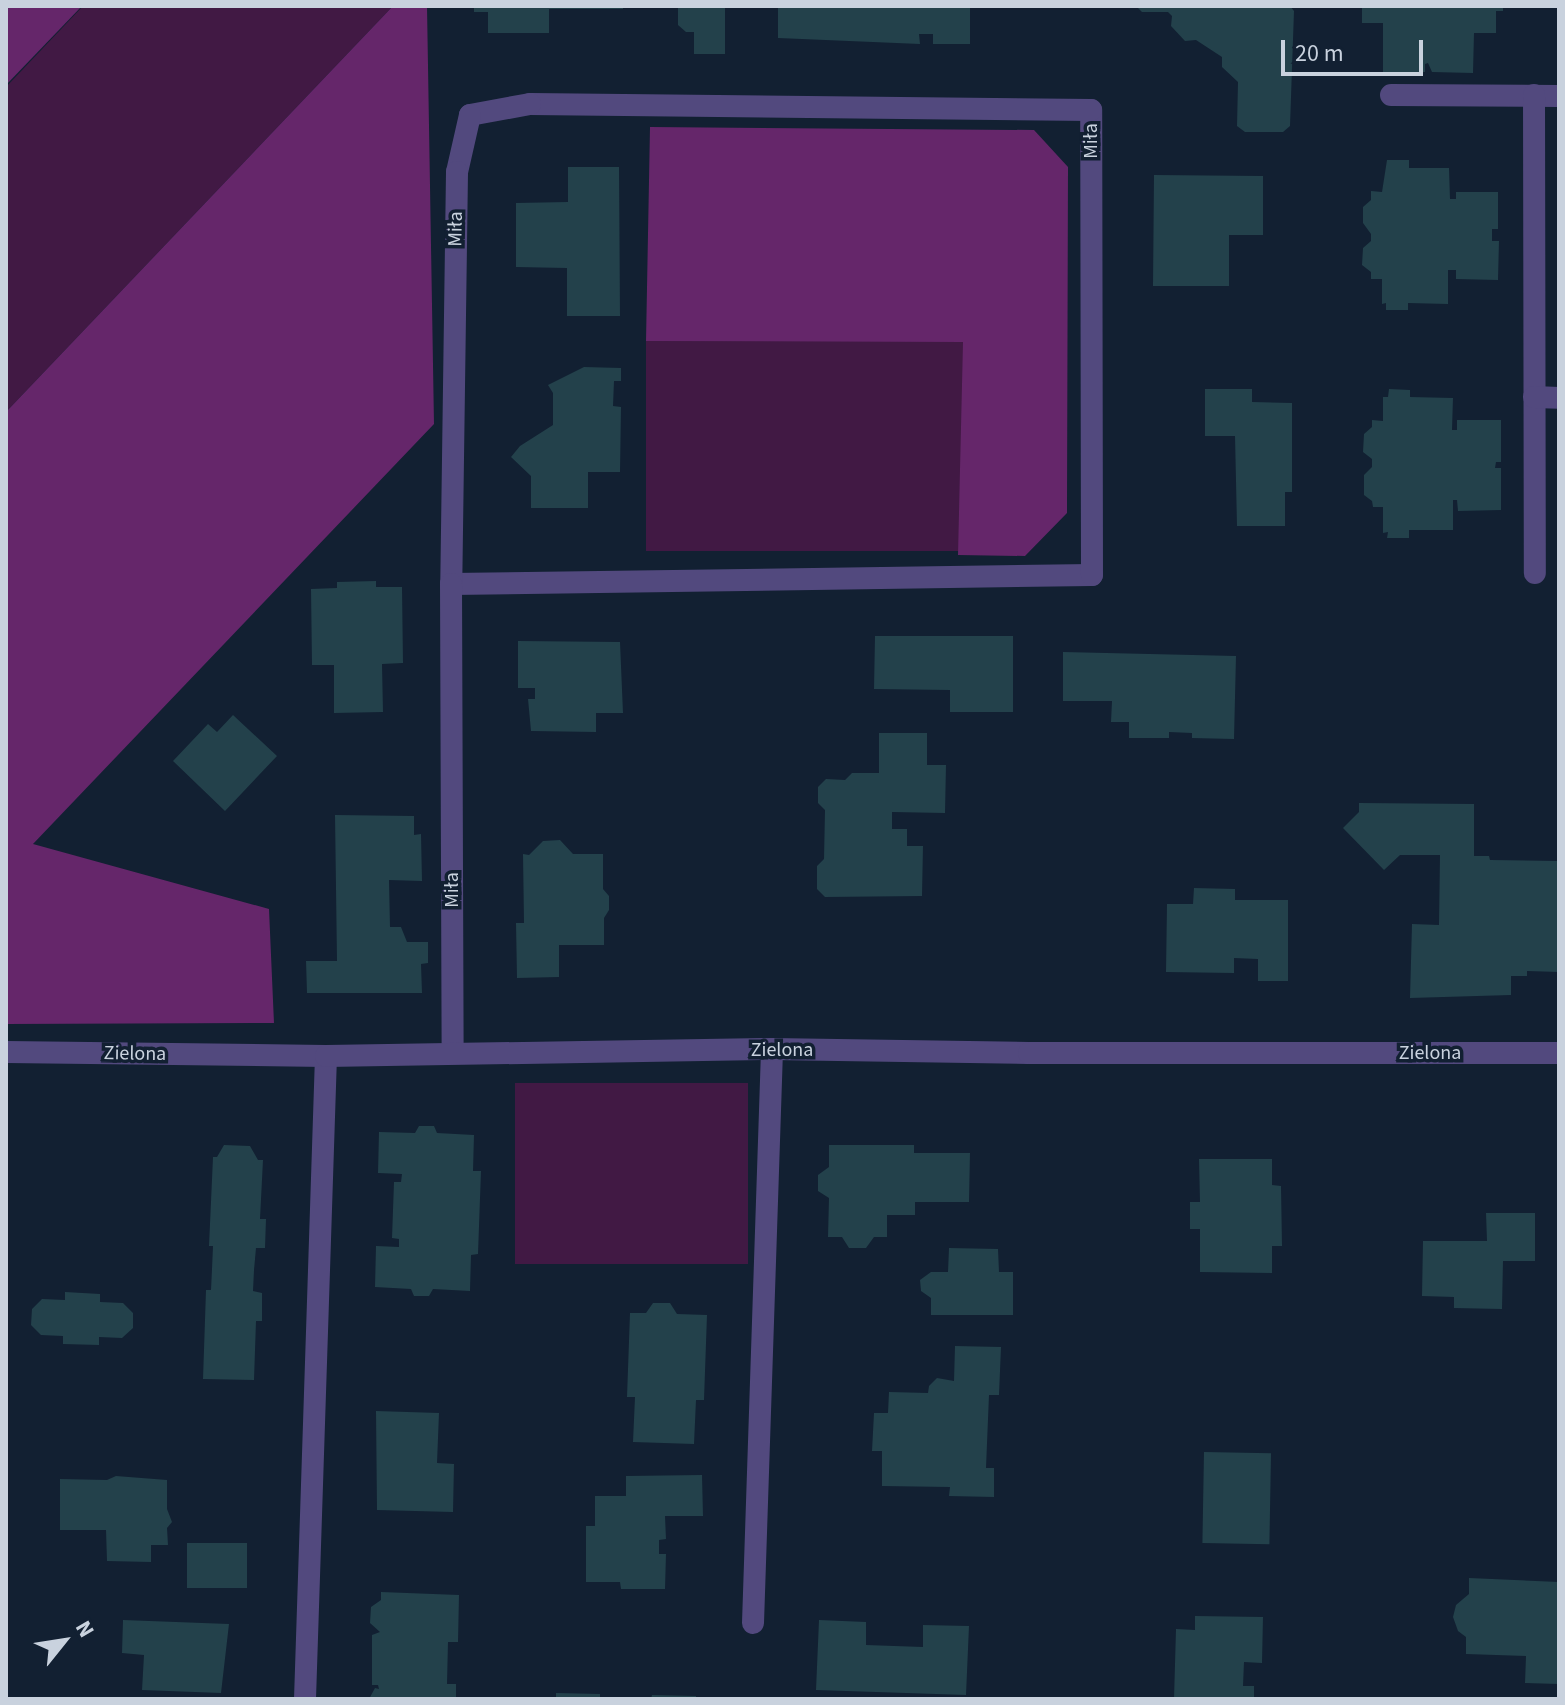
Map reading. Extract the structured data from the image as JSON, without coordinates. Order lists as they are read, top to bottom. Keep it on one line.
{"streets":{"street":["Miła","Zielona"]},"crossings":[["Miła","Zielona"]],"scale_bar":"20 m","north":"top right"}
